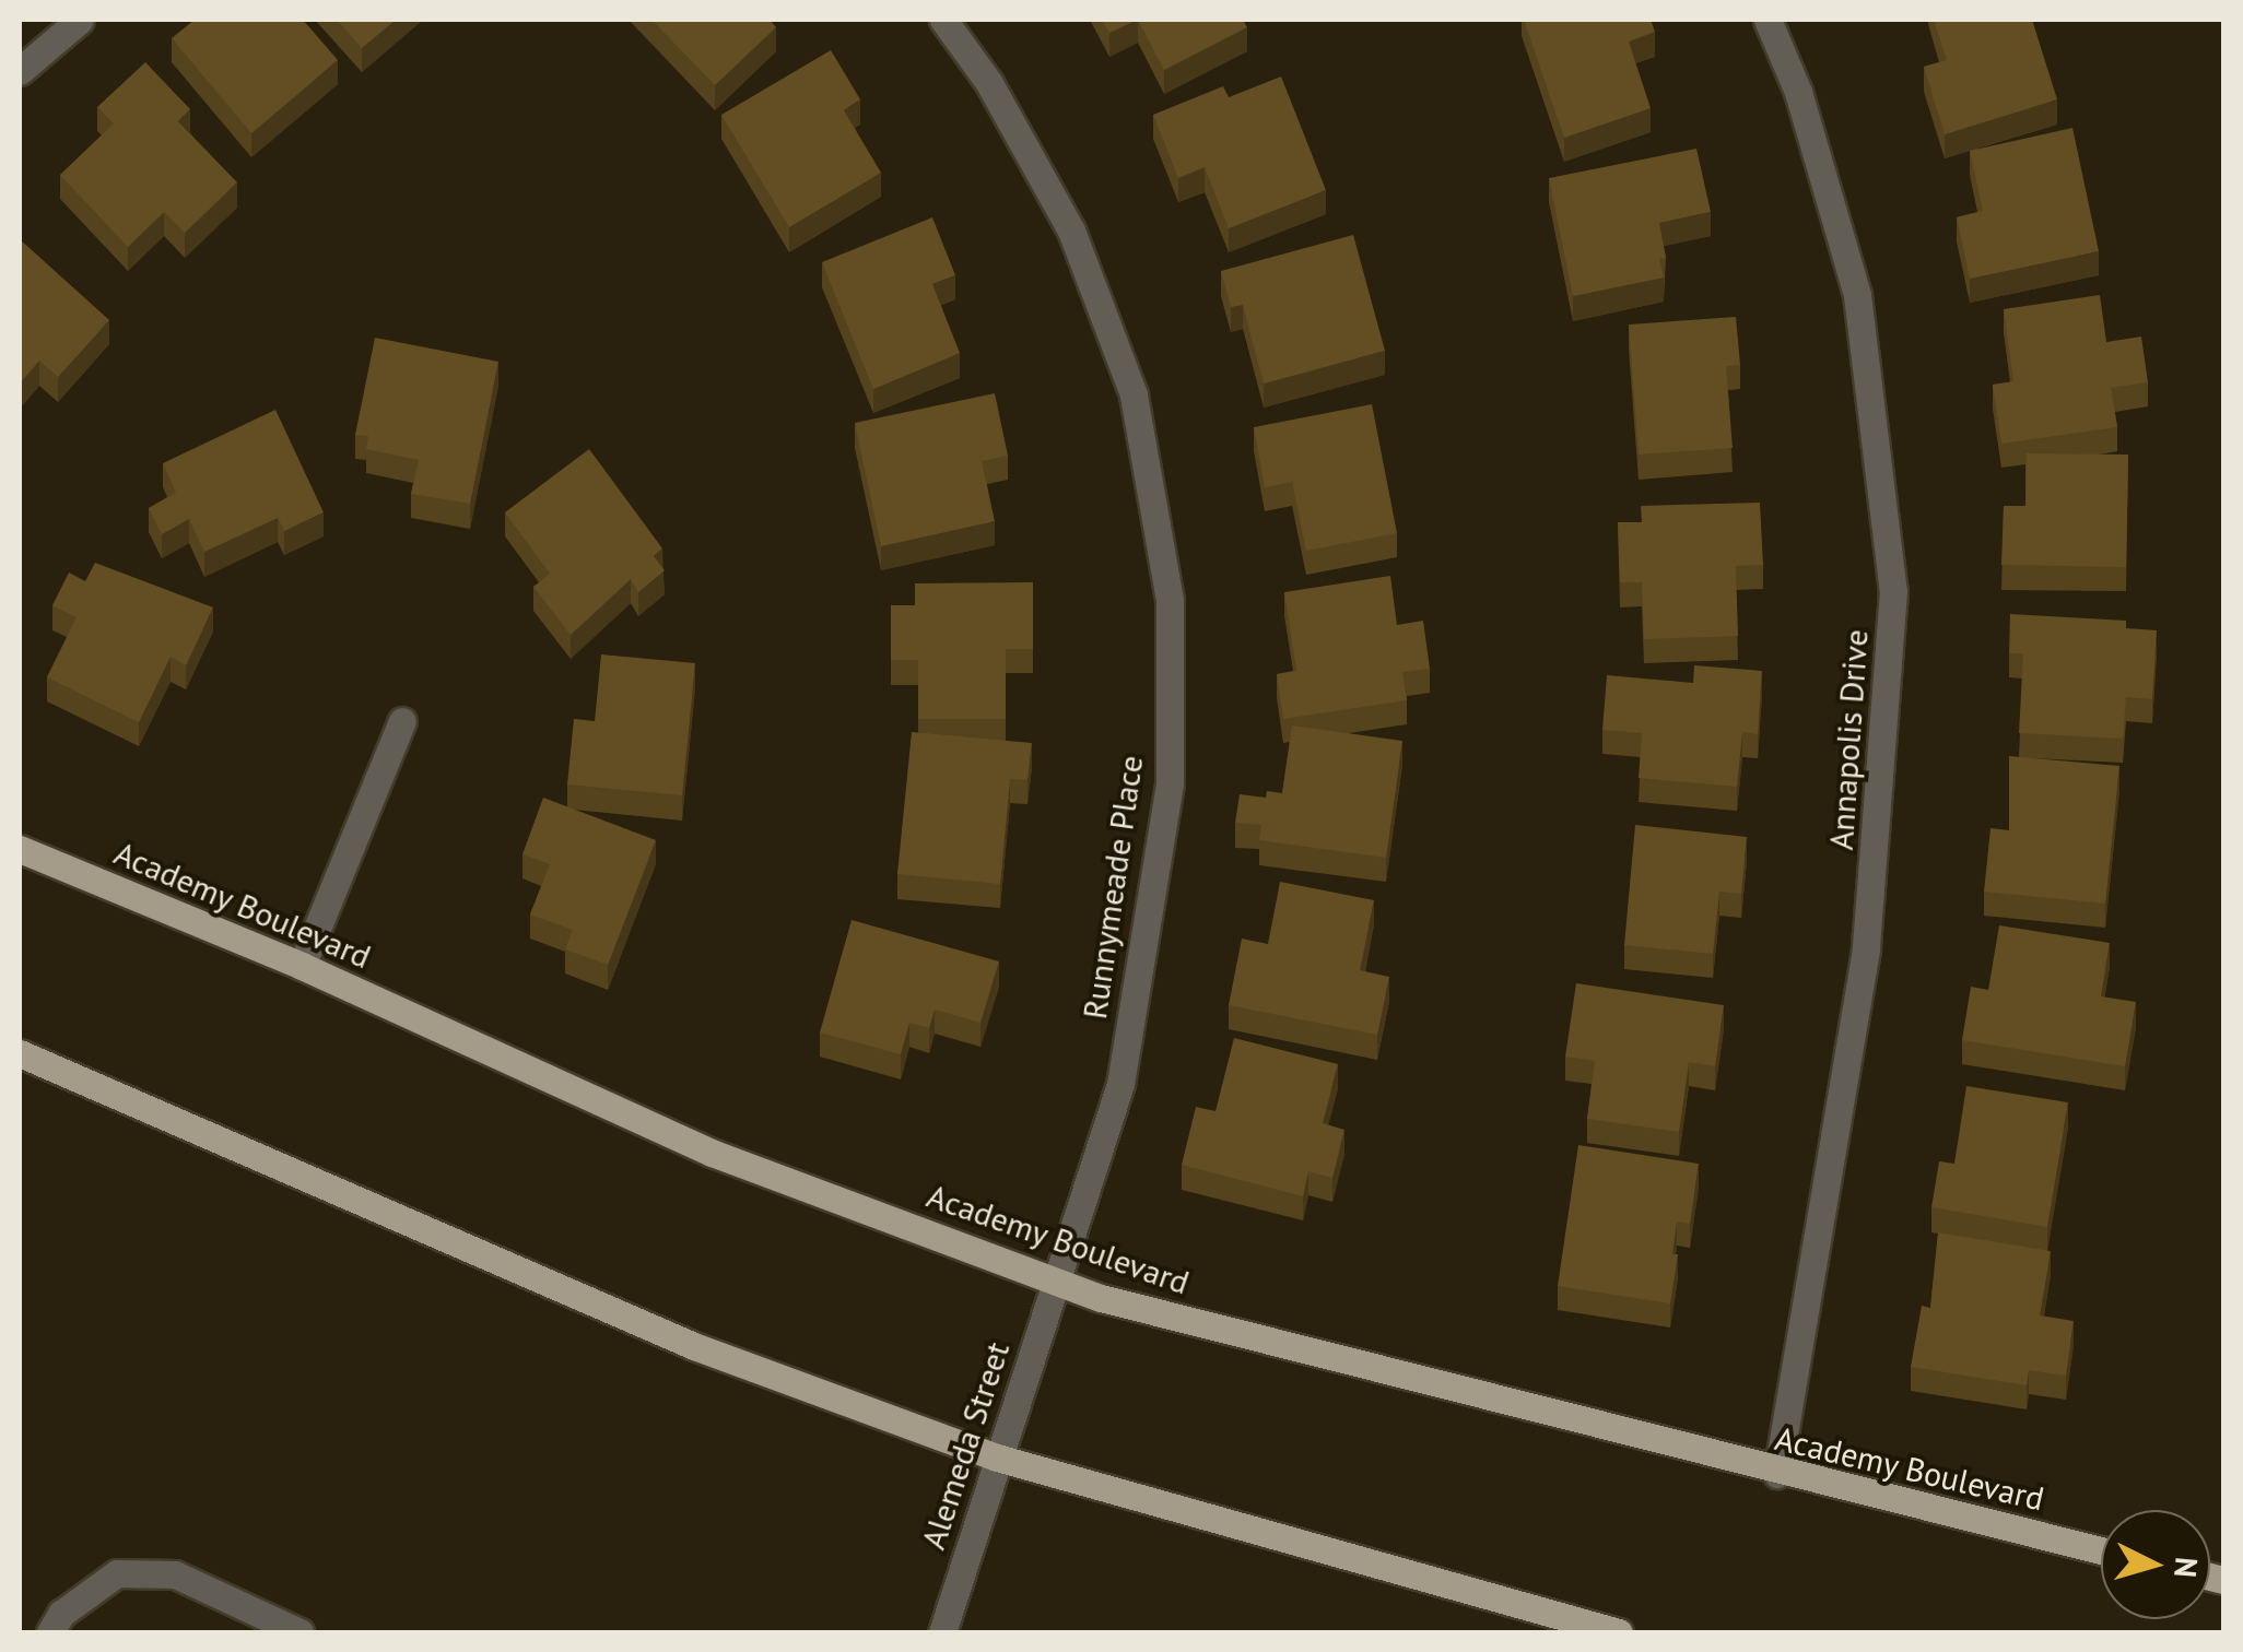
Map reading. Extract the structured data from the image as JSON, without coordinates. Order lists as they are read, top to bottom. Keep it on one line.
{"streets":{"main road":["Academy Boulevard"],"street":["Annapolis Drive","Runnymeade Place","Alemeda Street"]},"crossings":[["Annapolis Drive","Academy Boulevard"],["Runnymeade Place","Academy Boulevard"],["Runnymeade Place","Alemeda Street"],["Academy Boulevard","Alemeda Street"]],"north":"right"}
